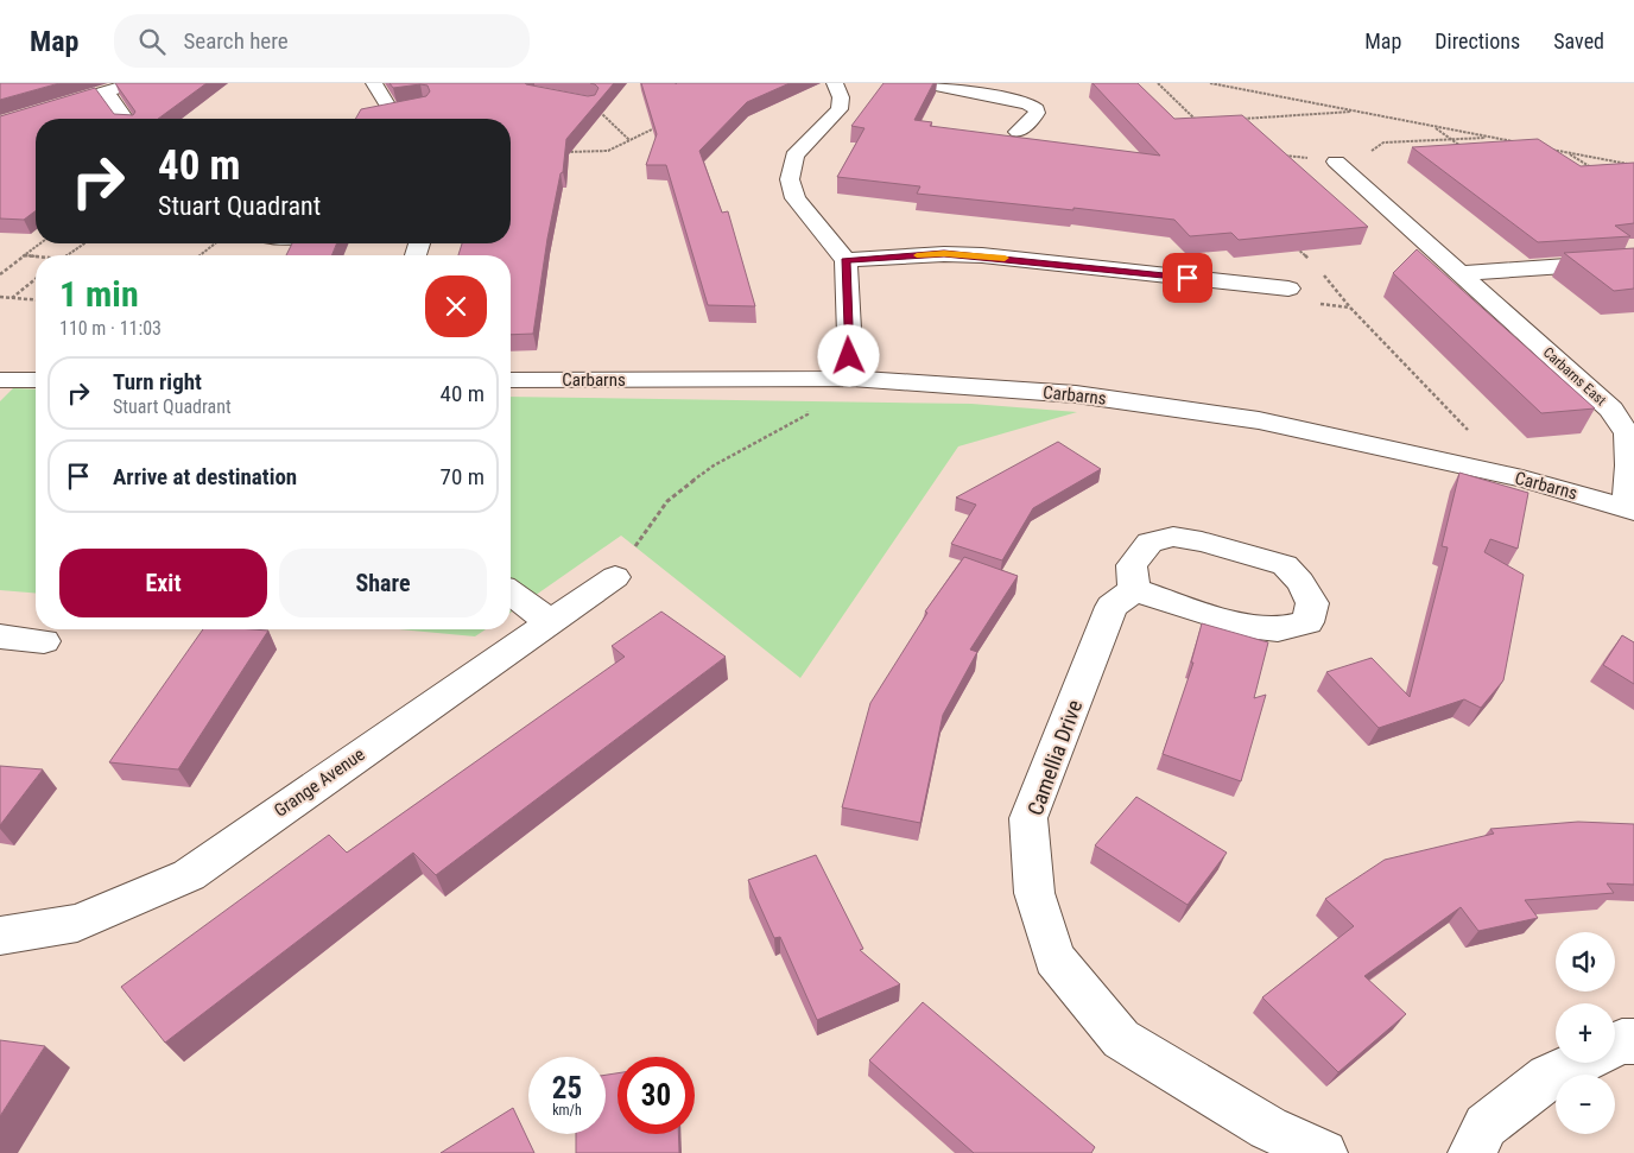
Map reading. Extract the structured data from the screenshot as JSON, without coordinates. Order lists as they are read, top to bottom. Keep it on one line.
{"streets":{"street":["Carbarns East","Carbarns","Camellia Drive","Grange Avenue"]},"crossings":[["Carbarns East","Carbarns"]],"page":{"header":"Map","search":"Search here","nav":["Map","Directions","Saved"],"turn":["40 m","Stuart Quadrant"],"heading":["1 min","110 m · 11:03"],"list":[{"name":"Turn right","note":"Stuart Quadrant","value":"40 m"},{"name":"Arrive at destination","value":"70 m"}],"buttons":["Exit","Share"],"map_buttons":["+","−"],"speed":"25 km/h","limit":"30"}}
